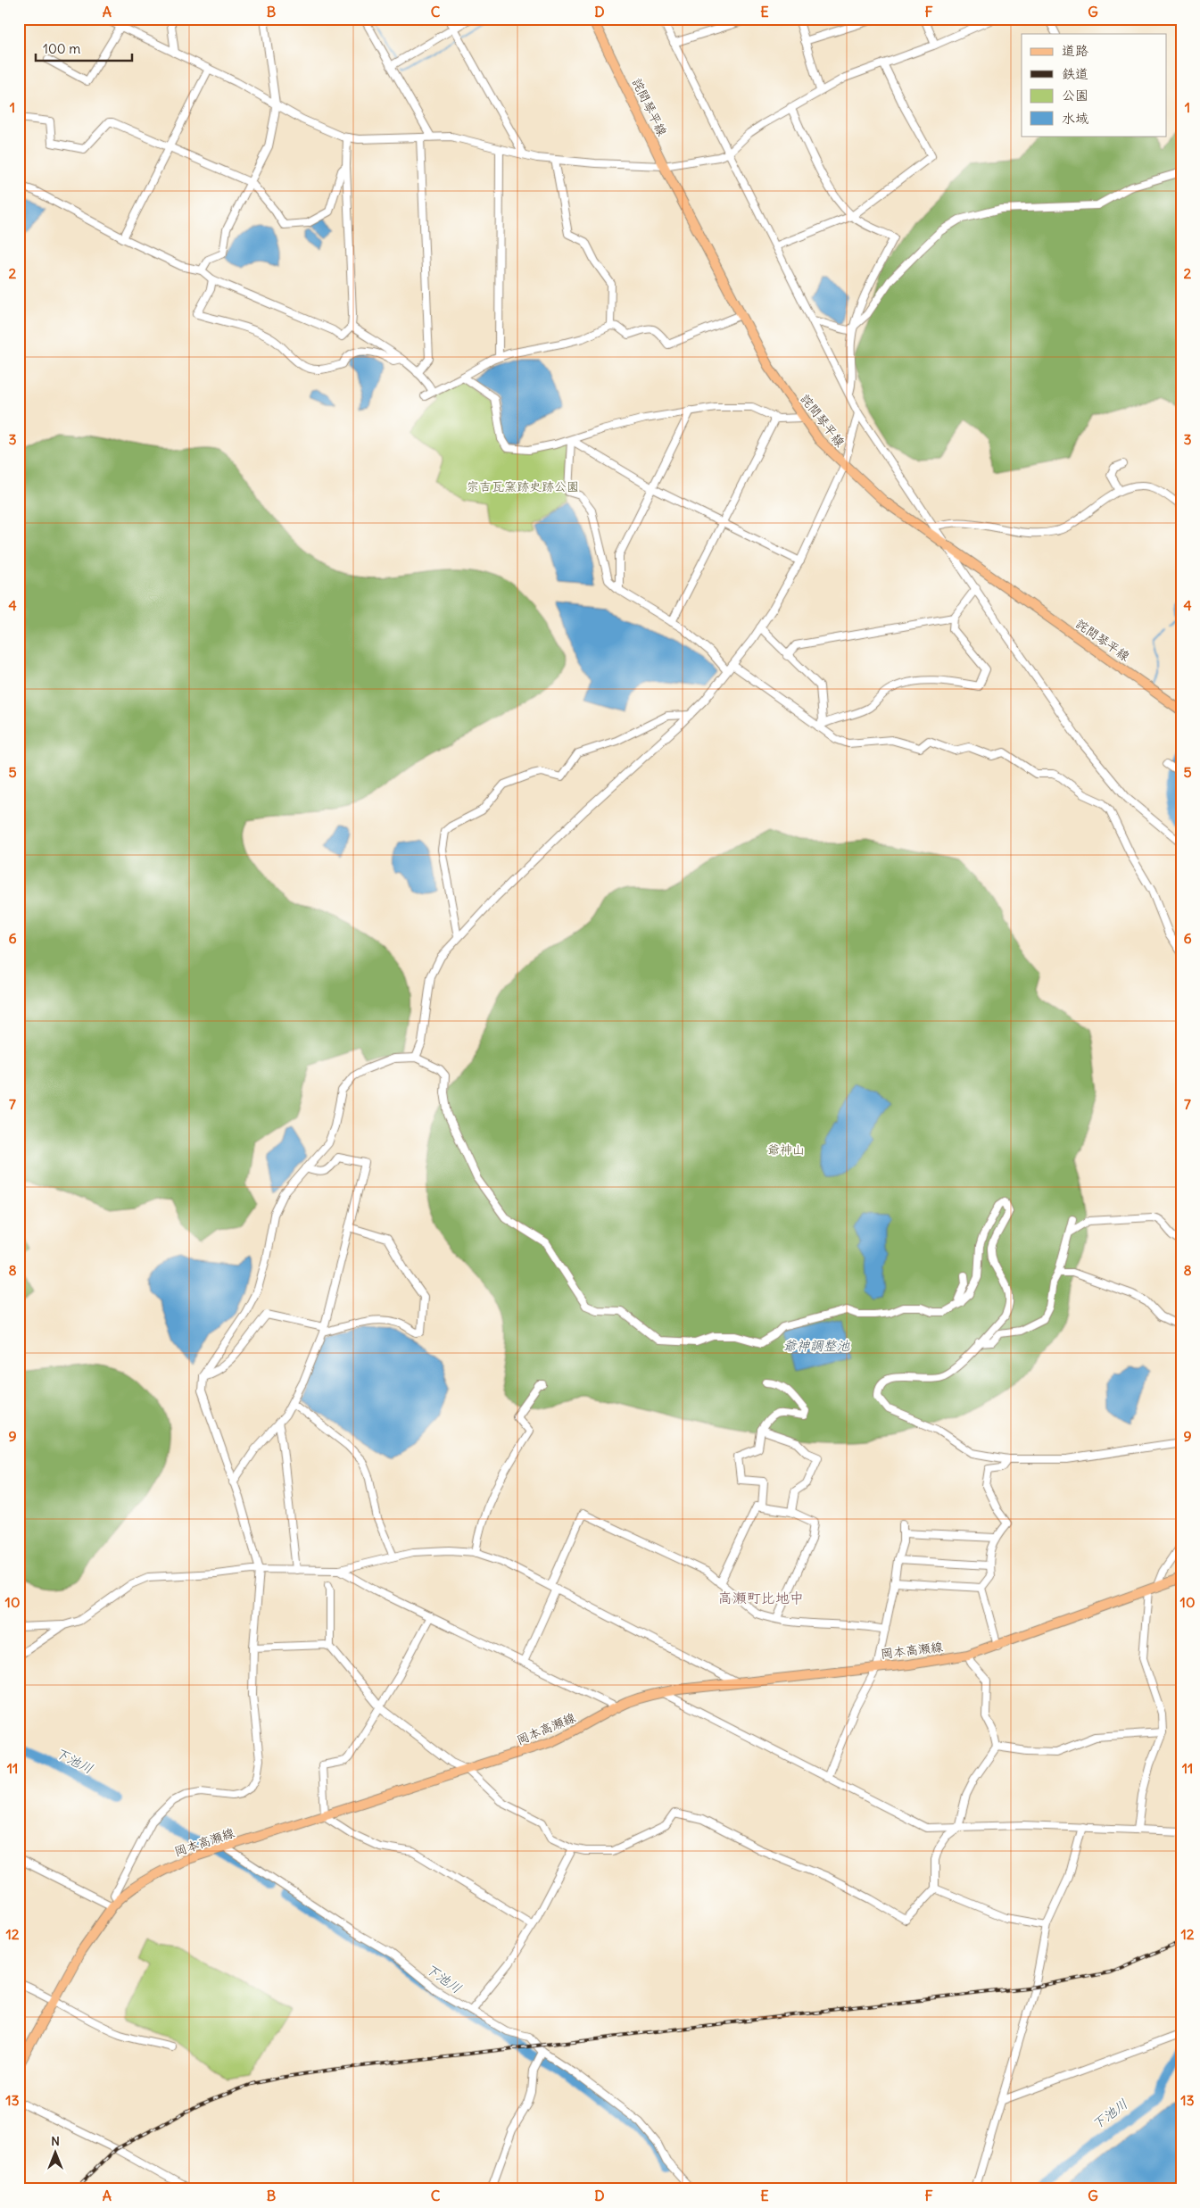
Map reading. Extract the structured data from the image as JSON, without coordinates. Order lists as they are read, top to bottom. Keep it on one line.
{"streets":{"main road":["詫間琴平線","岡本高瀬線"]},"districts":["高瀬町比地中"],"water":["爺神調整池","下池川"],"parks":["宗吉瓦窯跡史跡公園","爺神山"],"legend":["道路","鉄道","公園","水域"],"scale_bar":"100 m","north":"top","grid":{"columns":["A","B","C","D","E","F","G"],"rows":["1","2","3","4","5","6","7","8","9","10","11","12","13"]}}
